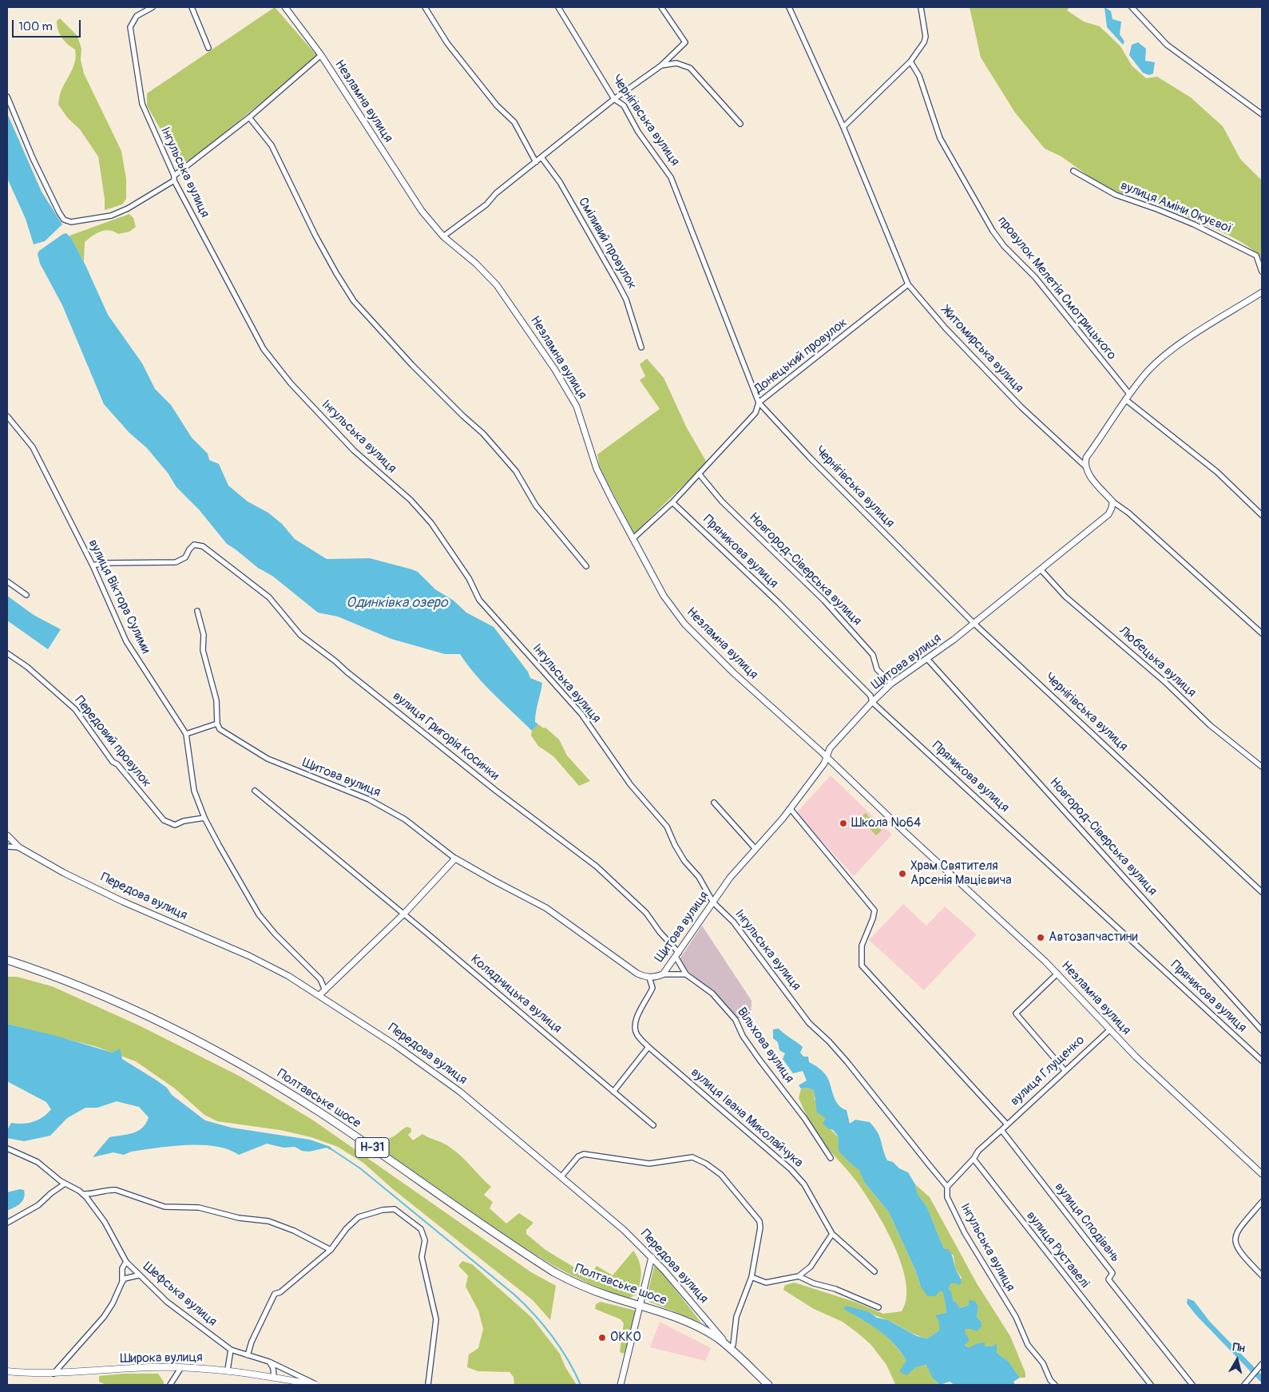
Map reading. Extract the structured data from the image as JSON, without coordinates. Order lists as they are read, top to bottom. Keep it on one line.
{"streets":{"main road":["Передова вулиця","Полтавське шосе","Н-31","Широка вулиця"],"street":["Незламна вулиця","Чернігівська вулиця","Інгульська вулиця","вулиця Аміни Окуєвої","Сміливий провулок","провулок Мелетія Смотрицького","Житомирська вулиця","Донецький провулок","Пряникова вулиця","Новгород-Сіверська вулиця","вулиця Віктора Сулими","Щитова вулиця","Любецька вулиця","вулиця Григорія Косинки","Передовий провулок","Колядницька вулиця","Вільхова вулиця","вулиця Глущенко","вулиця Івана Миколайчука","вулиця Сподівань","вулиця Руставелі","Шефська вулиця"]},"crossings":[["Незламна вулиця","Донецький провулок"],["Незламна вулиця","Щитова вулиця"],["Незламна вулиця","вулиця Глущенко"],["Чернігівська вулиця","Донецький провулок"],["Чернігівська вулиця","Щитова вулиця"],["Інгульська вулиця","Щитова вулиця"],["Житомирська вулиця","Донецький провулок"],["Житомирська вулиця","Щитова вулиця"],["Донецький провулок","Пряникова вулиця"],["Донецький провулок","Новгород-Сіверська вулиця"],["Пряникова вулиця","Щитова вулиця"],["Новгород-Сіверська вулиця","Щитова вулиця"],["вулиця Віктора Сулими","вулиця Григорія Косинки"],["вулиця Віктора Сулими","Передовий провулок"],["Щитова вулиця","Любецька вулиця"],["Щитова вулиця","вулиця Григорія Косинки"],["Щитова вулиця","вулиця Івана Миколайчука"],["вулиця Григорія Косинки","Вільхова вулиця"],["Передова вулиця","Полтавське шосе"],["вулиця Глущенко","вулиця Сподівань"],["Шефська вулиця","Широка вулиця"]],"water":["Одинківка озеро"],"places":["Школа №64","Храм Святителя Арсенія Мацієвича","Автозапчастини","ОККО"],"scale_bar":"100 m","north":"top"}
